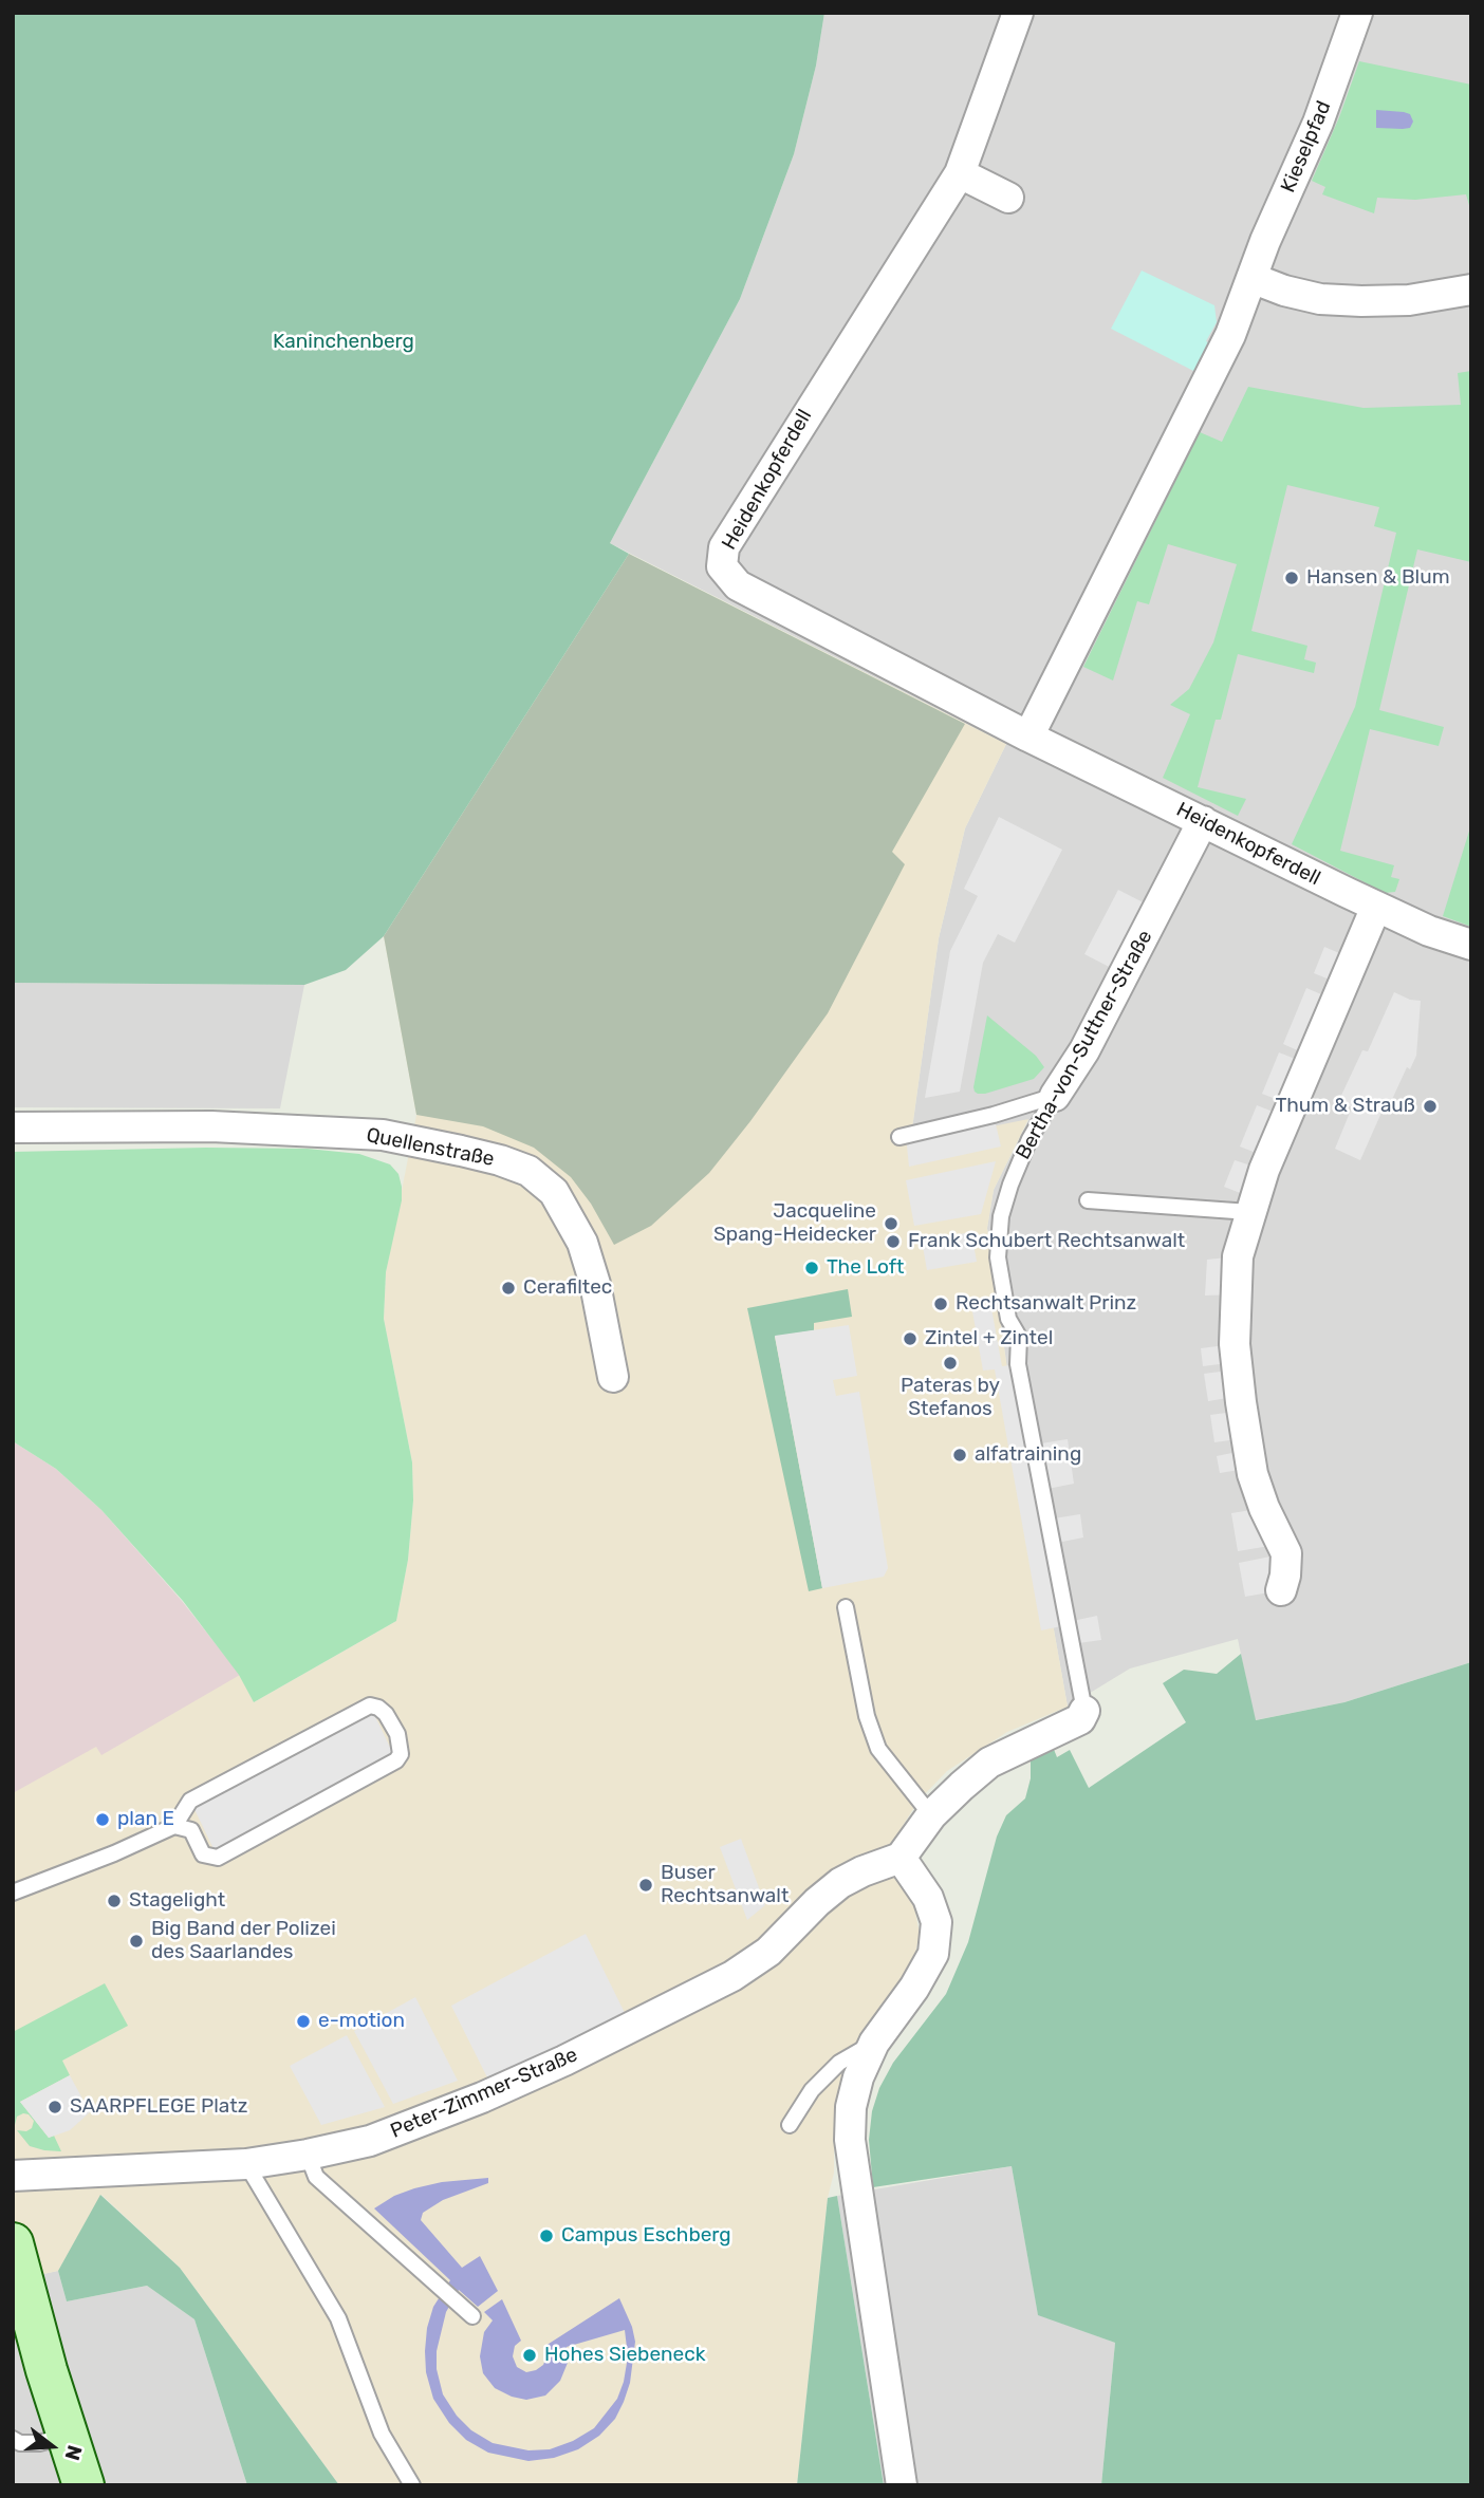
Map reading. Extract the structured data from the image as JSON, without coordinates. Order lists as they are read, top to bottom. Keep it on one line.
{"streets":{"street":["Kieselpfad","Heidenkopferdell","Bertha-von-Suttner-Straße","Quellenstraße","Peter-Zimmer-Straße"]},"crossings":[["Heidenkopferdell","Bertha-von-Suttner-Straße"]],"parks":["Kaninchenberg"],"places":["Hansen & Blum","Thum & Strauß","Jacqueline Spang-Heidecker","Frank Schubert Rechtsanwalt","The Loft","Cerafiltec","Rechtsanwalt Prinz","Zintel + Zintel","Pateras by Stefanos","alfatraining","plan E","Buser Rechtsanwalt","Stagelight","Big Band der Polizei des Saarlandes","e-motion","SAARPFLEGE Platz","Campus Eschberg","Hohes Siebeneck"],"north":"right"}
